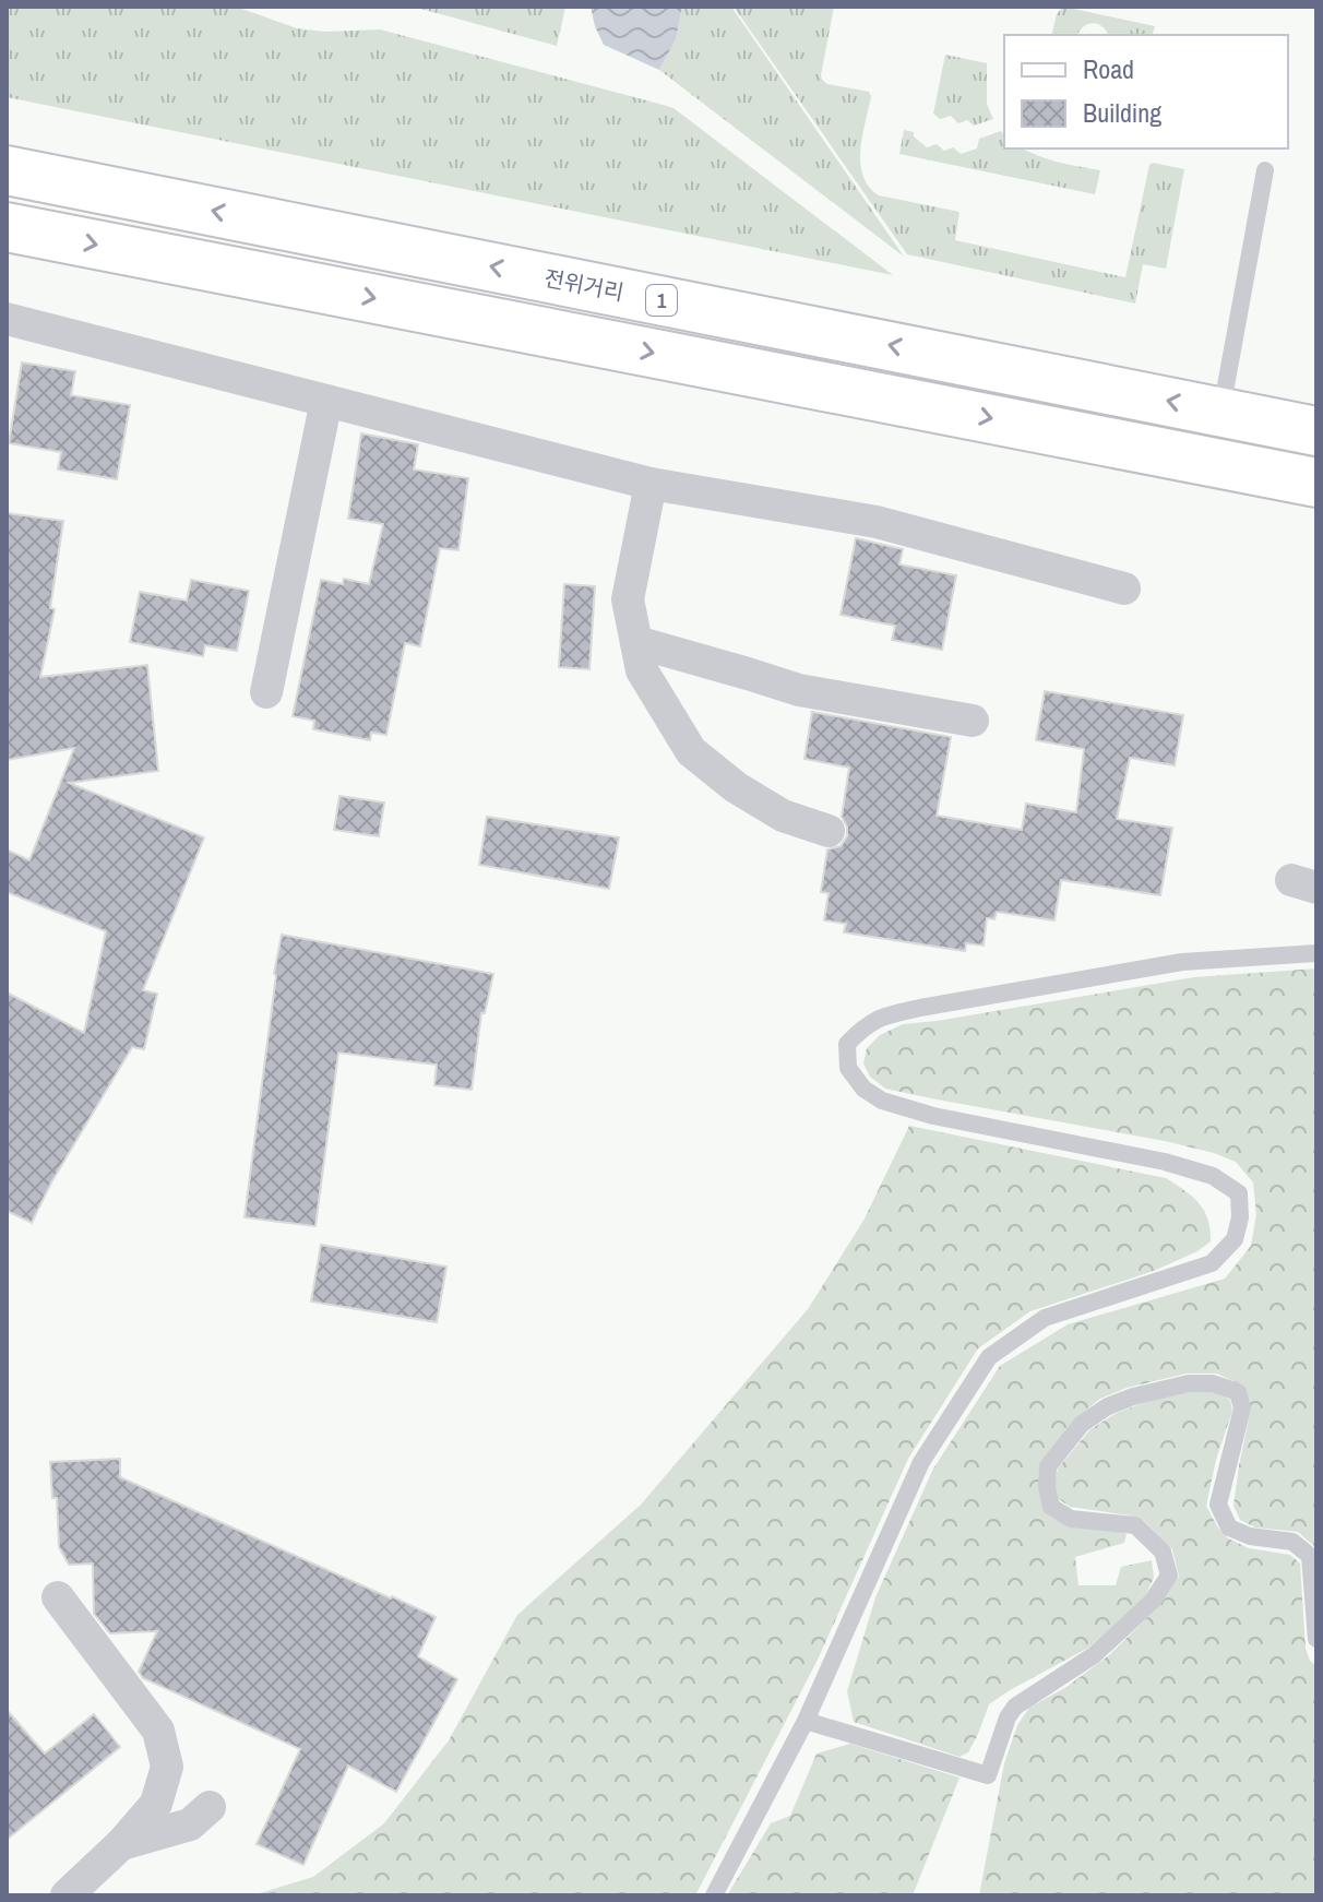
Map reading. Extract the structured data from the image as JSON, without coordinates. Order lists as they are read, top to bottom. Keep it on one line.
{"streets":{"main road":["전위거리","1"]},"legend":["Road","Building"]}
